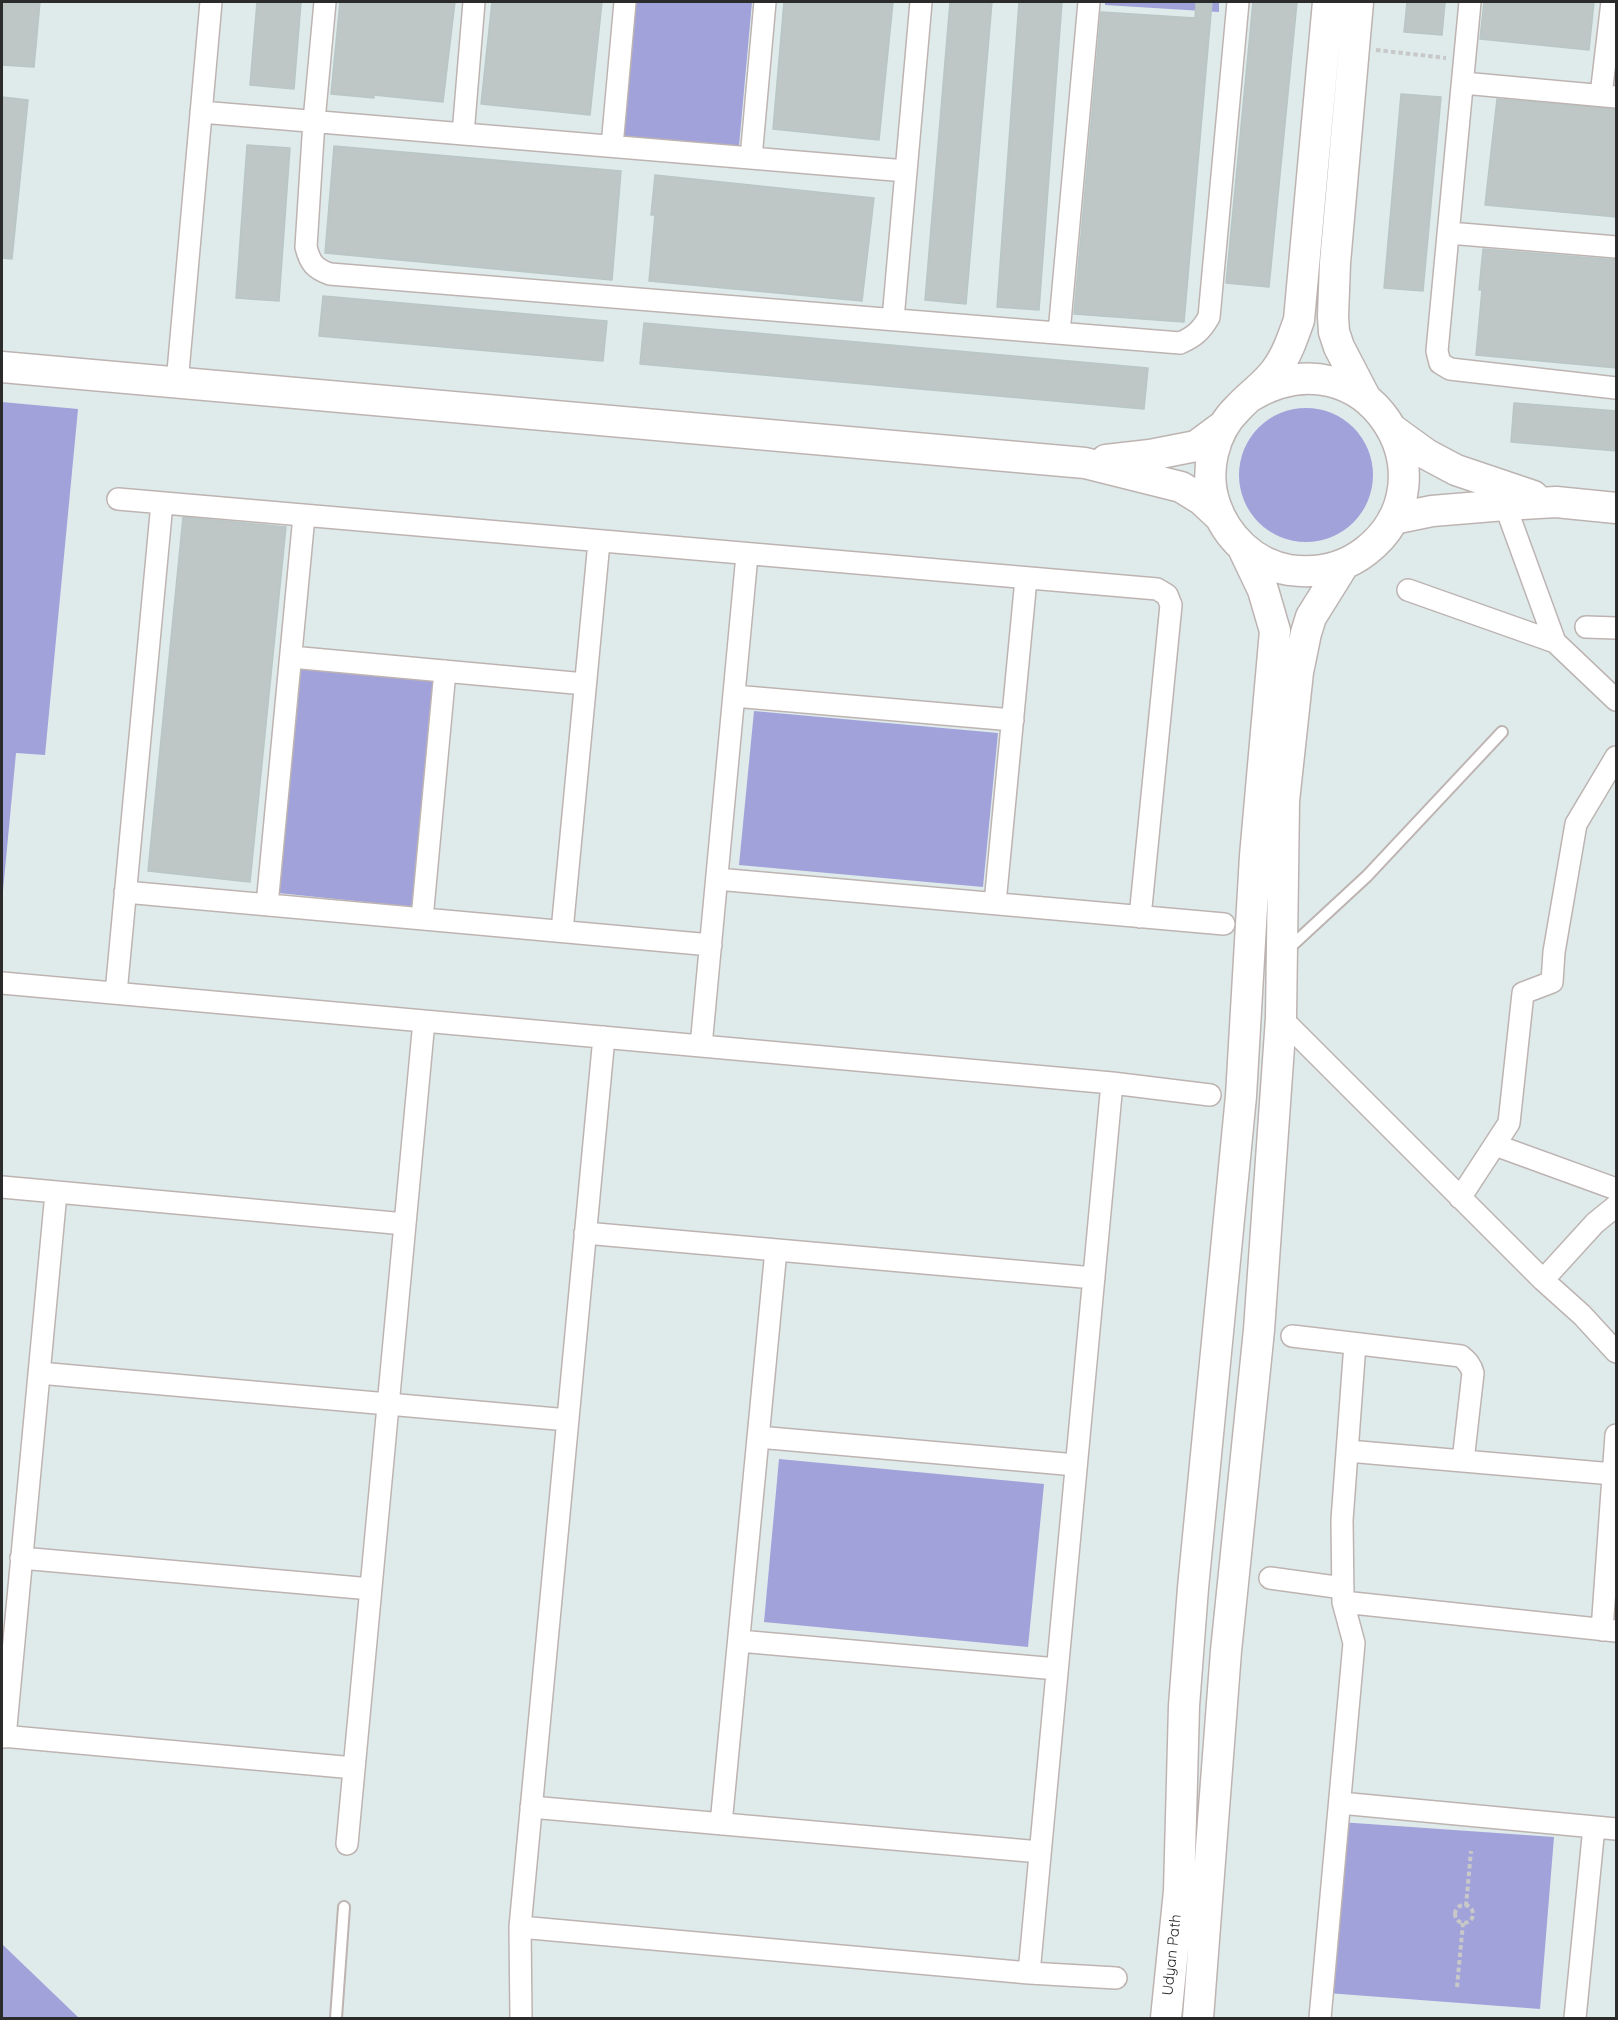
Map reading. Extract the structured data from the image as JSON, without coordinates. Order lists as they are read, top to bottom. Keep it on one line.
{"streets":{"main road":["Udyan Path"]}}
